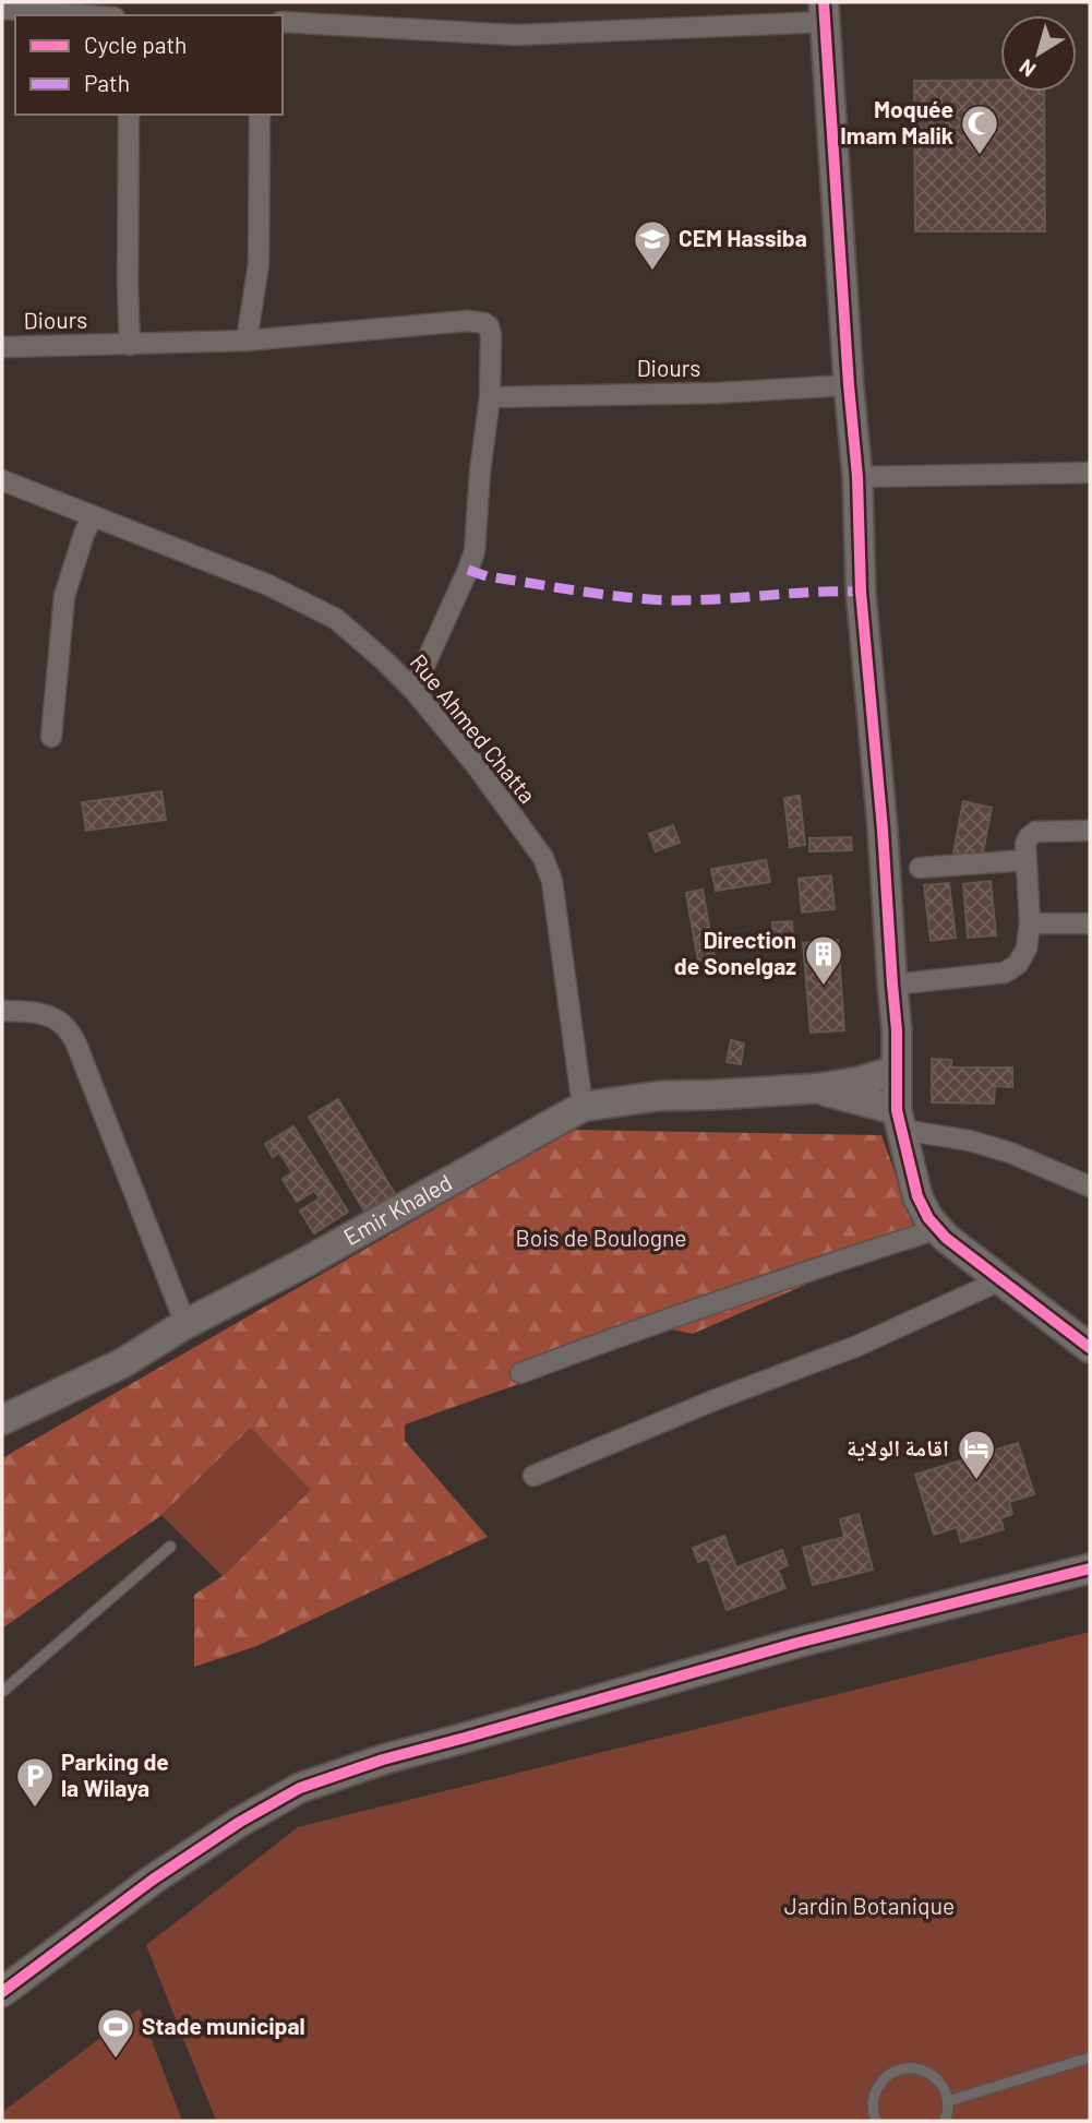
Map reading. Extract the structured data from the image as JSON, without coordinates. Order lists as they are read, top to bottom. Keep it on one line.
{"streets":{"street":["Diours","Rue Ahmed Chatta","Emir Khaled"]},"crossings":[["Diours","Rue Ahmed Chatta"],["Rue Ahmed Chatta","Emir Khaled"]],"parks":["Bois de Boulogne","Jardin Botanique"],"places":{"mosque":["Moquée Imam Malik"],"school or university":["CEM Hassiba"],"building":["Direction de Sonelgaz"],"hotel":["اقامة الولاية"],"parking":["Parking de la Wilaya"],"sports":["Stade municipal"]},"legend":["Cycle path","Path"],"north":"bottom left"}
